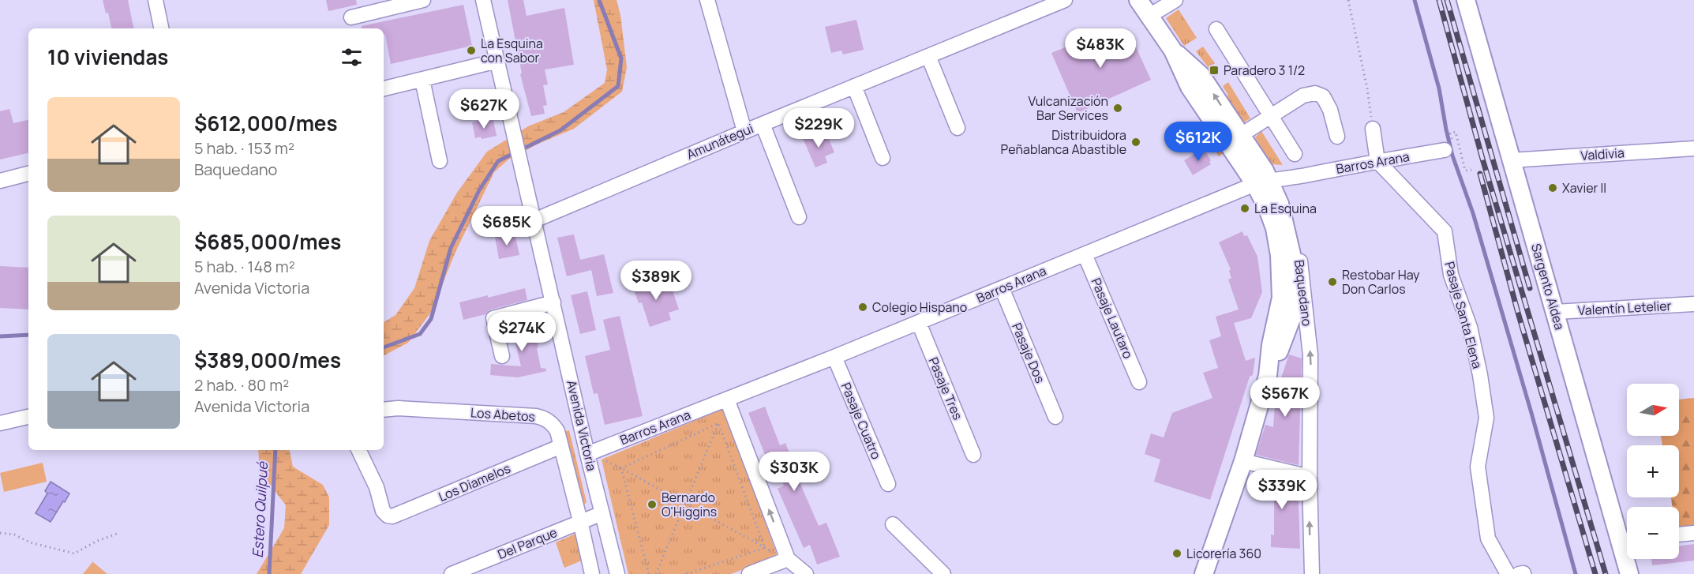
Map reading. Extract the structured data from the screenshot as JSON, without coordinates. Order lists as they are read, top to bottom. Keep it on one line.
{"streets":{"main road":["Sargento Aldea","Baquedano"],"street":["Amunátegui","Valdivia","Barros Arana","Valentín Letelier","Pasaje Santa Elena","Pasaje Lautaro","Pasaje Dos","Pasaje Tres","Los Abetos","Pasaje Cuatro","Avenida Victoria","Los Diamelos","Del Parque"]},"crossings":[["Amunátegui","Avenida Victoria"],["Valdivia","Sargento Aldea"],["Barros Arana","Baquedano"],["Barros Arana","Pasaje Santa Elena"],["Barros Arana","Pasaje Lautaro"],["Barros Arana","Pasaje Dos"],["Barros Arana","Pasaje Tres"],["Barros Arana","Pasaje Cuatro"],["Barros Arana","Avenida Victoria"],["Sargento Aldea","Valentín Letelier"],["Los Abetos","Los Diamelos"],["Los Abetos","Del Parque"],["Avenida Victoria","Del Parque"]],"water":["Estero Quilpué"],"places":{"other":["La Esquina con Sabor","Vulcanización Bar Services","Distribuidora Peñablanca Abastible","Xavier II","La Esquina","Restobar Hay Don Carlos","Colegio Hispano","Bernardo O'Higgins","Licorería 360"],"transit":["Paradero 3 1/2"]},"north":"right","page":{"price":["$483K","$627K","$229K","$612K","$685K","$389K","$274K","$567K","$303K","$339K"],"heading":"10 viviendas","list":[{"name":"$612,000/mes","note":"5 hab. · 153 m² · Baquedano"},{"name":"$685,000/mes","note":"5 hab. · 148 m² · Avenida Victoria"},{"name":"$389,000/mes","note":"2 hab. · 80 m² · Avenida Victoria"}],"map_buttons":["+","−"]}}
